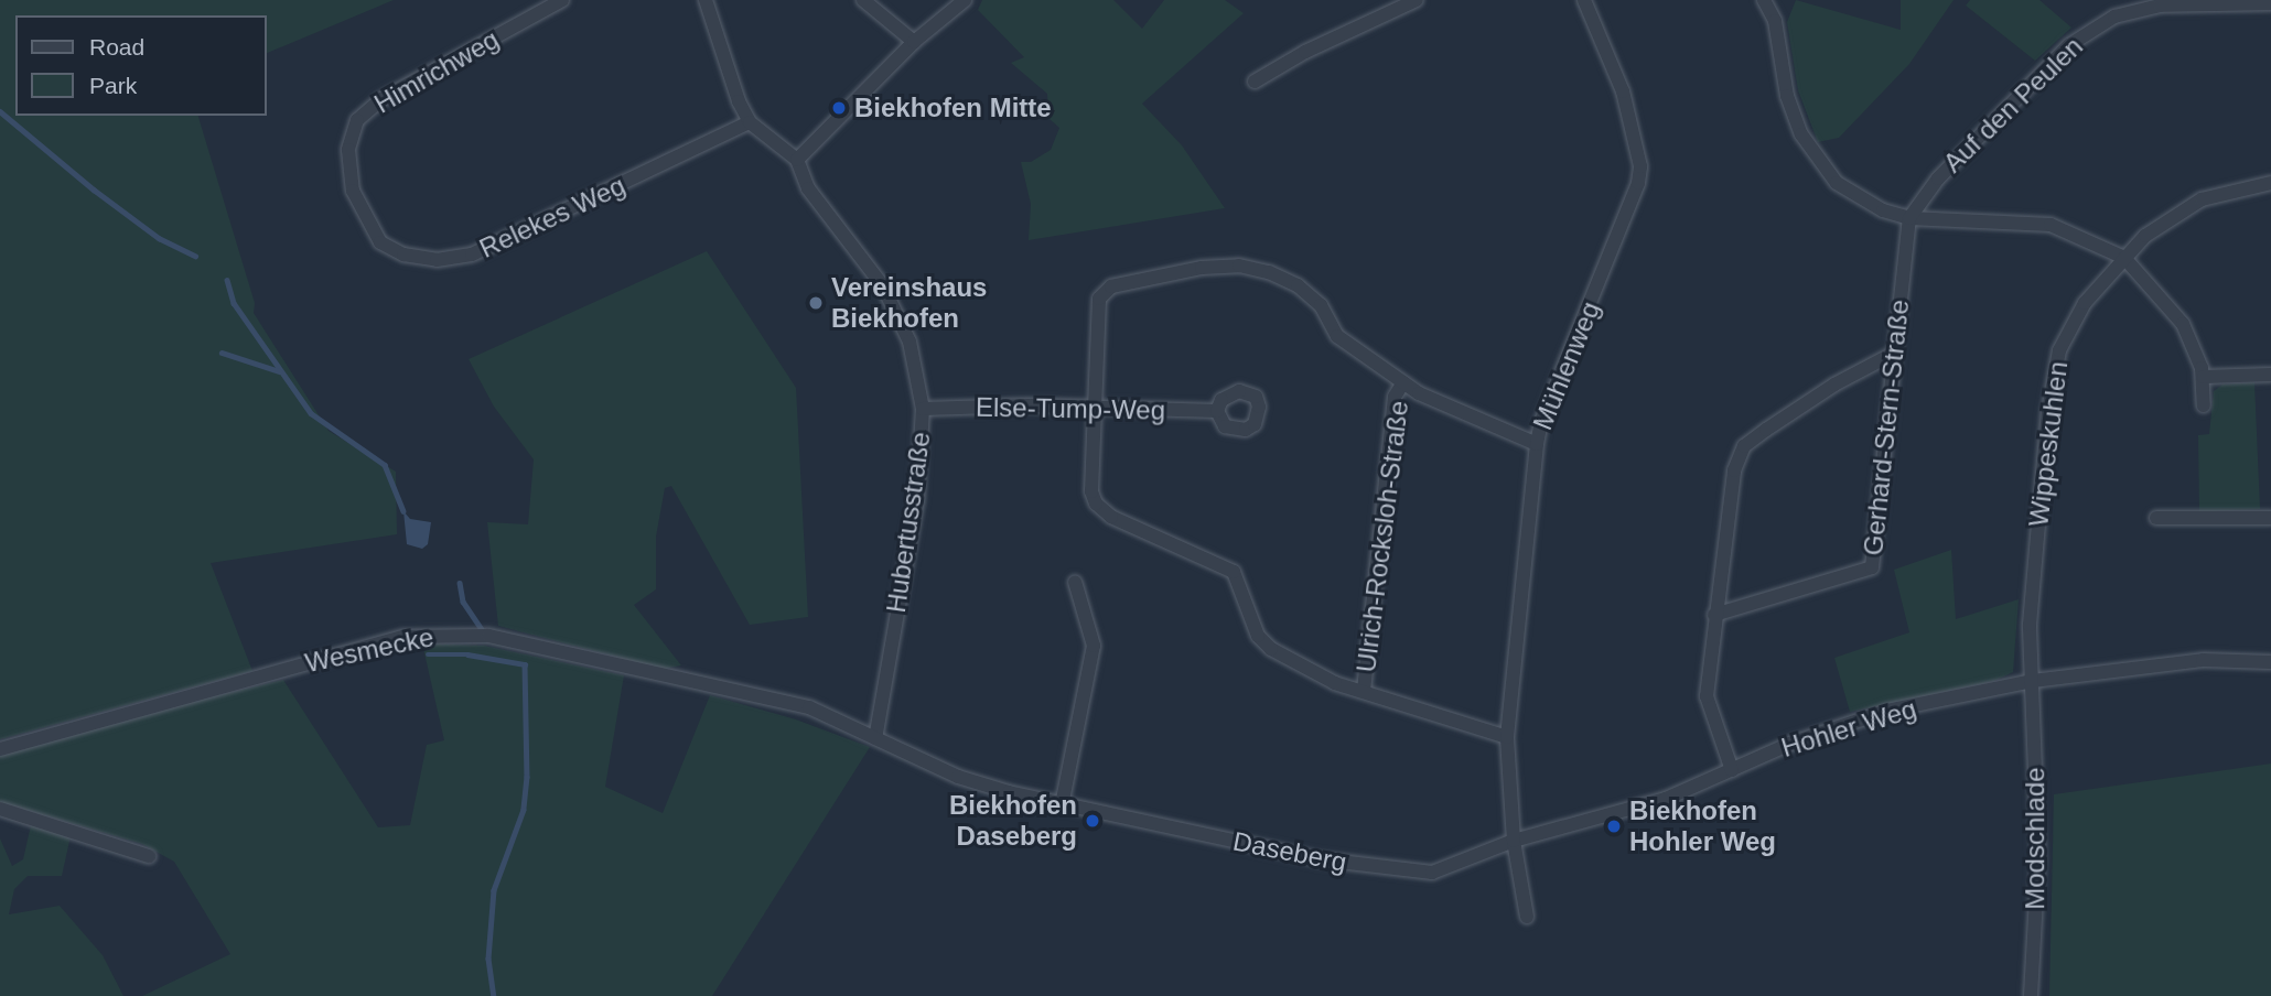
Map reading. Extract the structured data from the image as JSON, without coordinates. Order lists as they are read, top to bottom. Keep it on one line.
{"streets":{"street":["Himrichweg","Auf den Peulen","Relekes Weg","Mühlenweg","Else-Tump-Weg","Gerhard-Stern-Straße","Wippeskuhlen","Hubertusstraße","Ulrich-Rocksloh-Straße","Wesmecke","Hohler Weg","Modschlade","Daseberg"]},"crossings":[["Himrichweg","Relekes Weg"],["Auf den Peulen","Gerhard-Stern-Straße"],["Relekes Weg","Hubertusstraße"],["Mühlenweg","Hohler Weg"],["Mühlenweg","Daseberg"],["Else-Tump-Weg","Hubertusstraße"],["Wippeskuhlen","Hohler Weg"],["Wippeskuhlen","Modschlade"],["Hubertusstraße","Wesmecke"],["Hubertusstraße","Daseberg"],["Wesmecke","Daseberg"],["Hohler Weg","Modschlade"],["Hohler Weg","Daseberg"]],"places":["Biekhofen Mitte","Vereinshaus Biekhofen","Biekhofen Daseberg","Biekhofen Hohler Weg"],"legend":["Road","Park"]}
